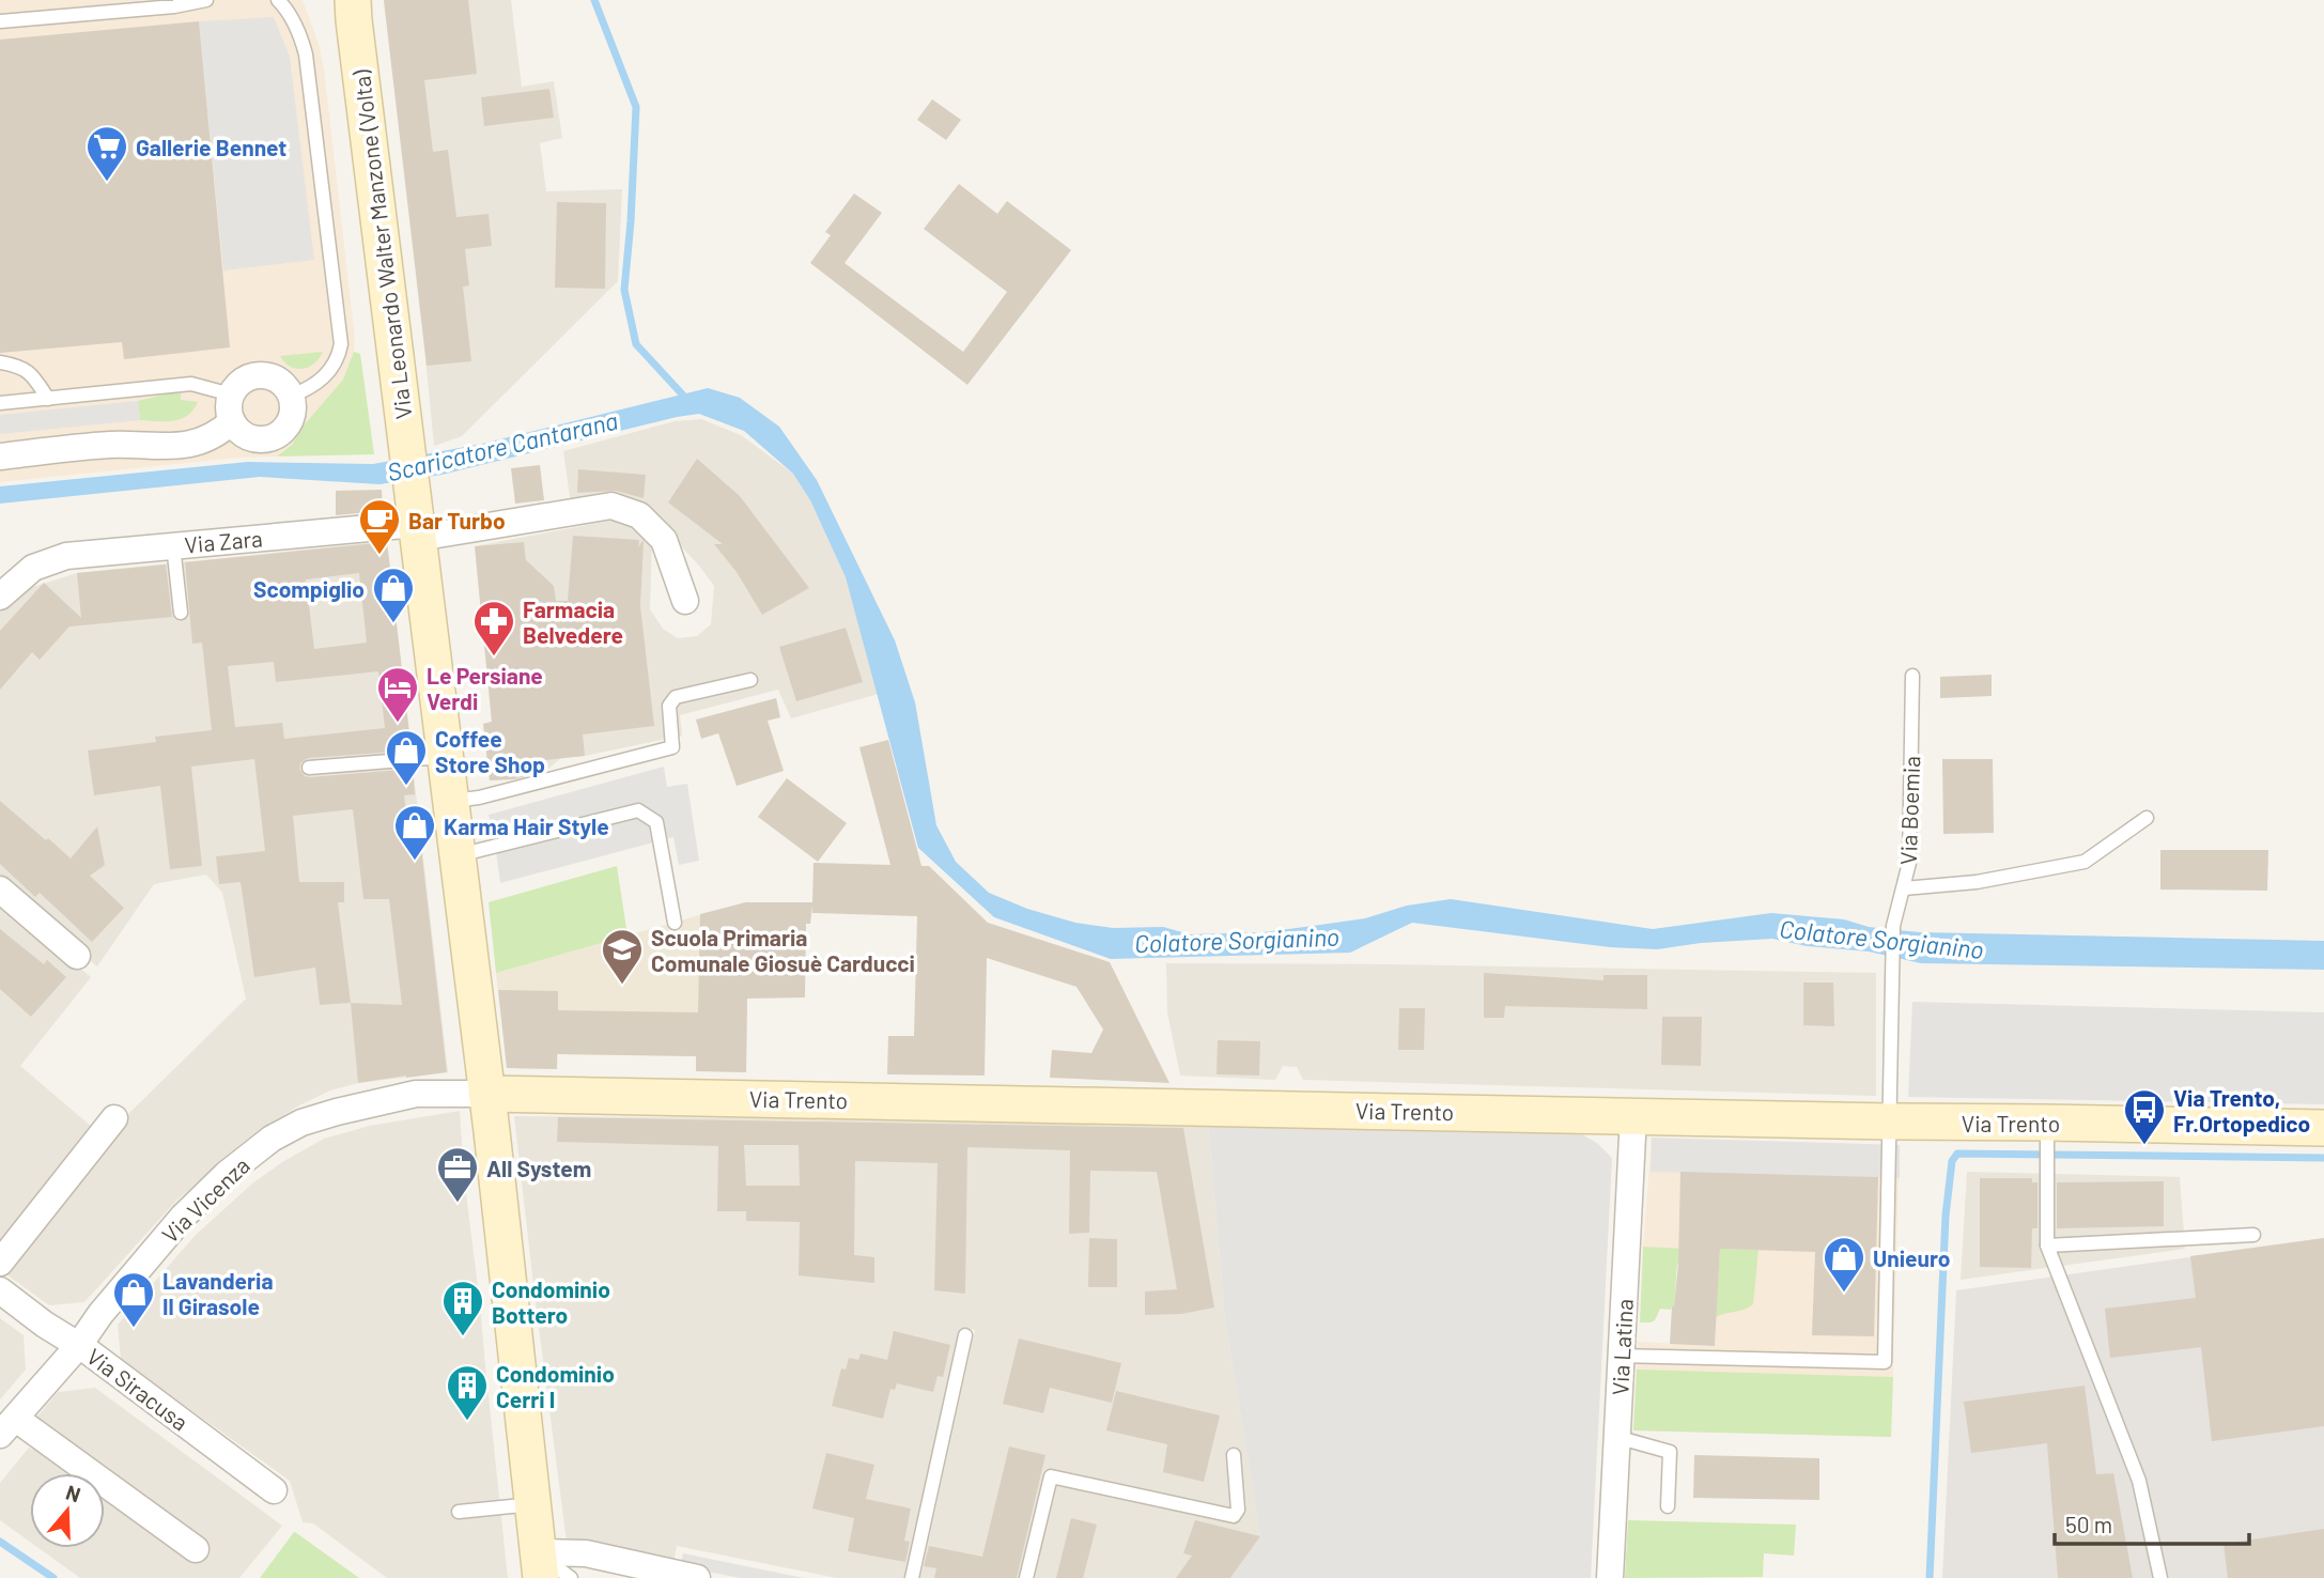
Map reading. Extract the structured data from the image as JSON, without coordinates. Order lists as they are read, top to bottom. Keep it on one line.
{"streets":{"street":["Via Leonardo Walter Manzone (Volta)","Via Zara","Via Trento","Via Vicenza","Via Latina","Via Siracusa"],"lane":["Via Boemia"]},"crossings":[["Via Leonardo Walter Manzone (Volta)","Via Zara"],["Via Leonardo Walter Manzone (Volta)","Via Trento"],["Via Leonardo Walter Manzone (Volta)","Via Vicenza"],["Via Boemia","Via Trento"],["Via Boemia","Via Latina"],["Via Trento","Via Vicenza"],["Via Trento","Via Latina"],["Via Vicenza","Via Siracusa"]],"water":["Scaricatore Cantarana","Colatore Sorgianino"],"places":{"supermarket":["Gallerie Bennet"],"cafe":["Bar Turbo"],"shop":["Scompiglio","Coffee Store Shop","Karma Hair Style","Unieuro","Lavanderia Il Girasole"],"pharmacy":["Farmacia Belvedere"],"hotel":["Le Persiane Verdi"],"school or university":["Scuola Primaria Comunale Giosuè Carducci"],"bus stop":["Via Trento, Fr.Ortopedico"],"office":["All System"],"building":["Condominio Bottero","Condominio Cerri I"]},"scale_bar":"50 m","north":"top"}
